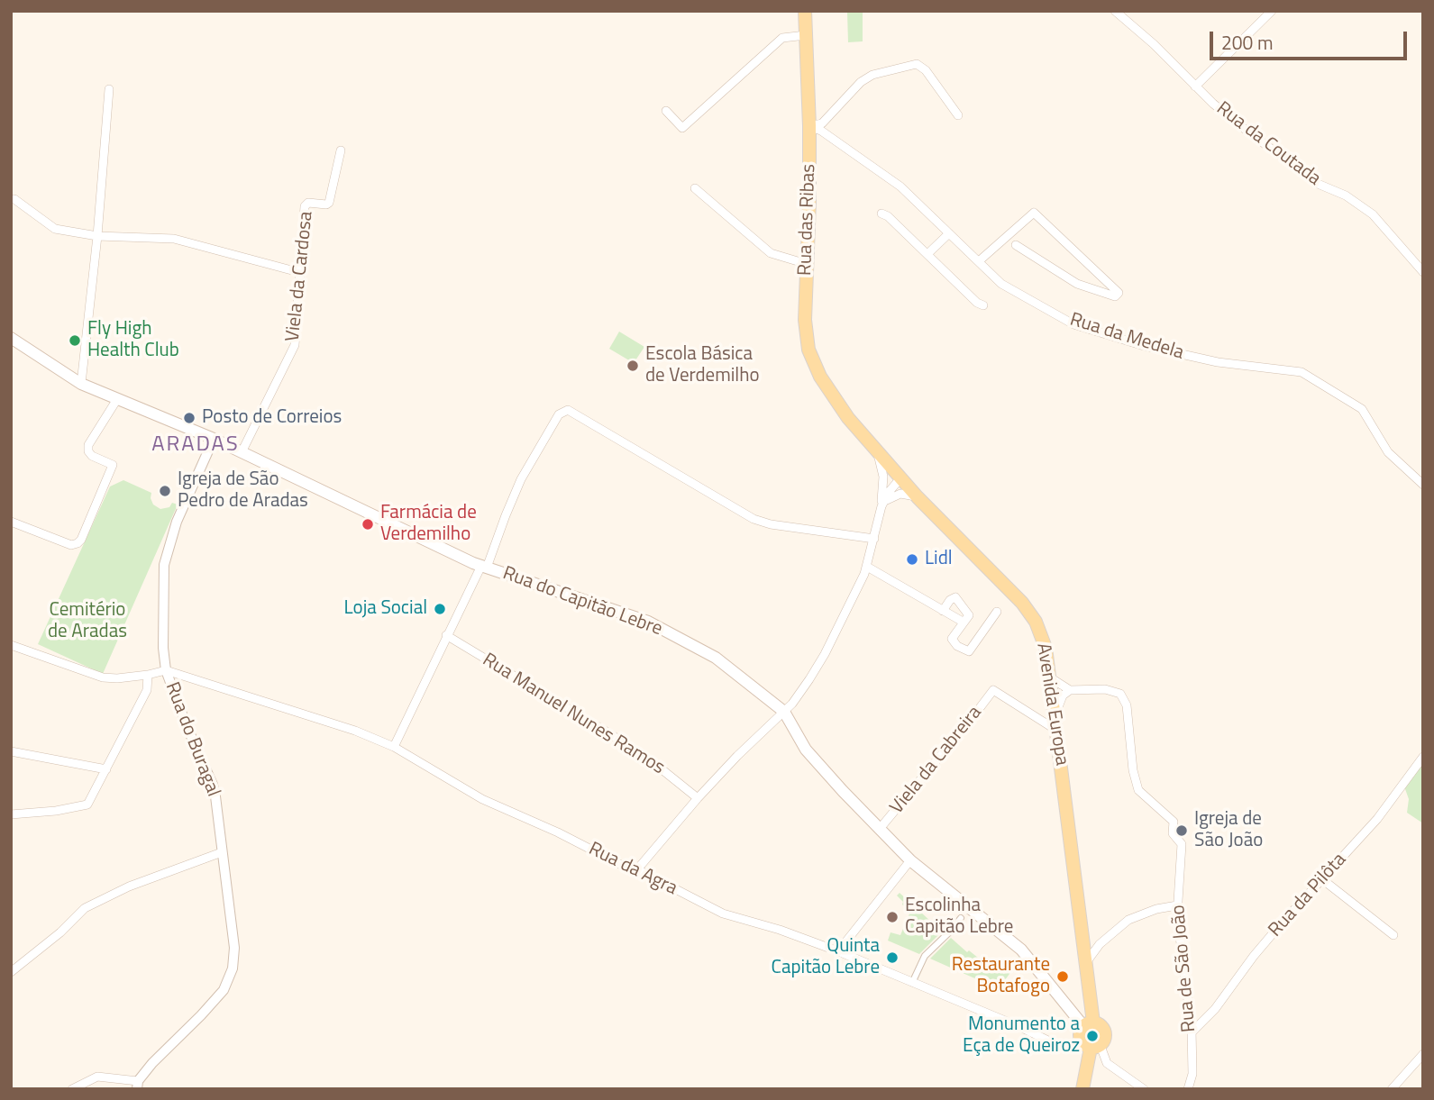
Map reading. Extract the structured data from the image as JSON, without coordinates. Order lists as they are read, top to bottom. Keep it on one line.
{"streets":{"main road":["Rua das Ribas","Rua do Capitão Lebre","Avenida Europa"],"street":["Rua da Coutada","Viela da Cardosa","Rua da Medela","Rua Manuel Nunes Ramos","Rua do Buragal","Viela da Cabreira","Rua da Agra","Rua da Pilôta","Rua de São João"]},"crossings":[["Rua das Ribas","Rua da Medela"],["Rua das Ribas","Avenida Europa"],["Viela da Cardosa","Rua do Capitão Lebre"],["Rua do Capitão Lebre","Avenida Europa"],["Rua do Capitão Lebre","Rua do Buragal"],["Rua do Capitão Lebre","Viela da Cabreira"],["Rua do Capitão Lebre","Rua da Agra"],["Avenida Europa","Viela da Cabreira"],["Avenida Europa","Rua da Agra"],["Rua do Buragal","Rua da Agra"],["Rua da Pilôta","Rua de São João"]],"districts":["ARADAS"],"parks":["Cemitério de Aradas"],"places":["Fly High Health Club","Escola Básica de Verdemilho","Posto de Correios","Igreja de São Pedro de Aradas","Farmácia de Verdemilho","Lidl","Loja Social","Igreja de São João","Escolinha Capitão Lebre","Quinta Capitão Lebre","Restaurante Botafogo","Monumento a Eça de Queiroz"],"scale_bar":"200 m"}
